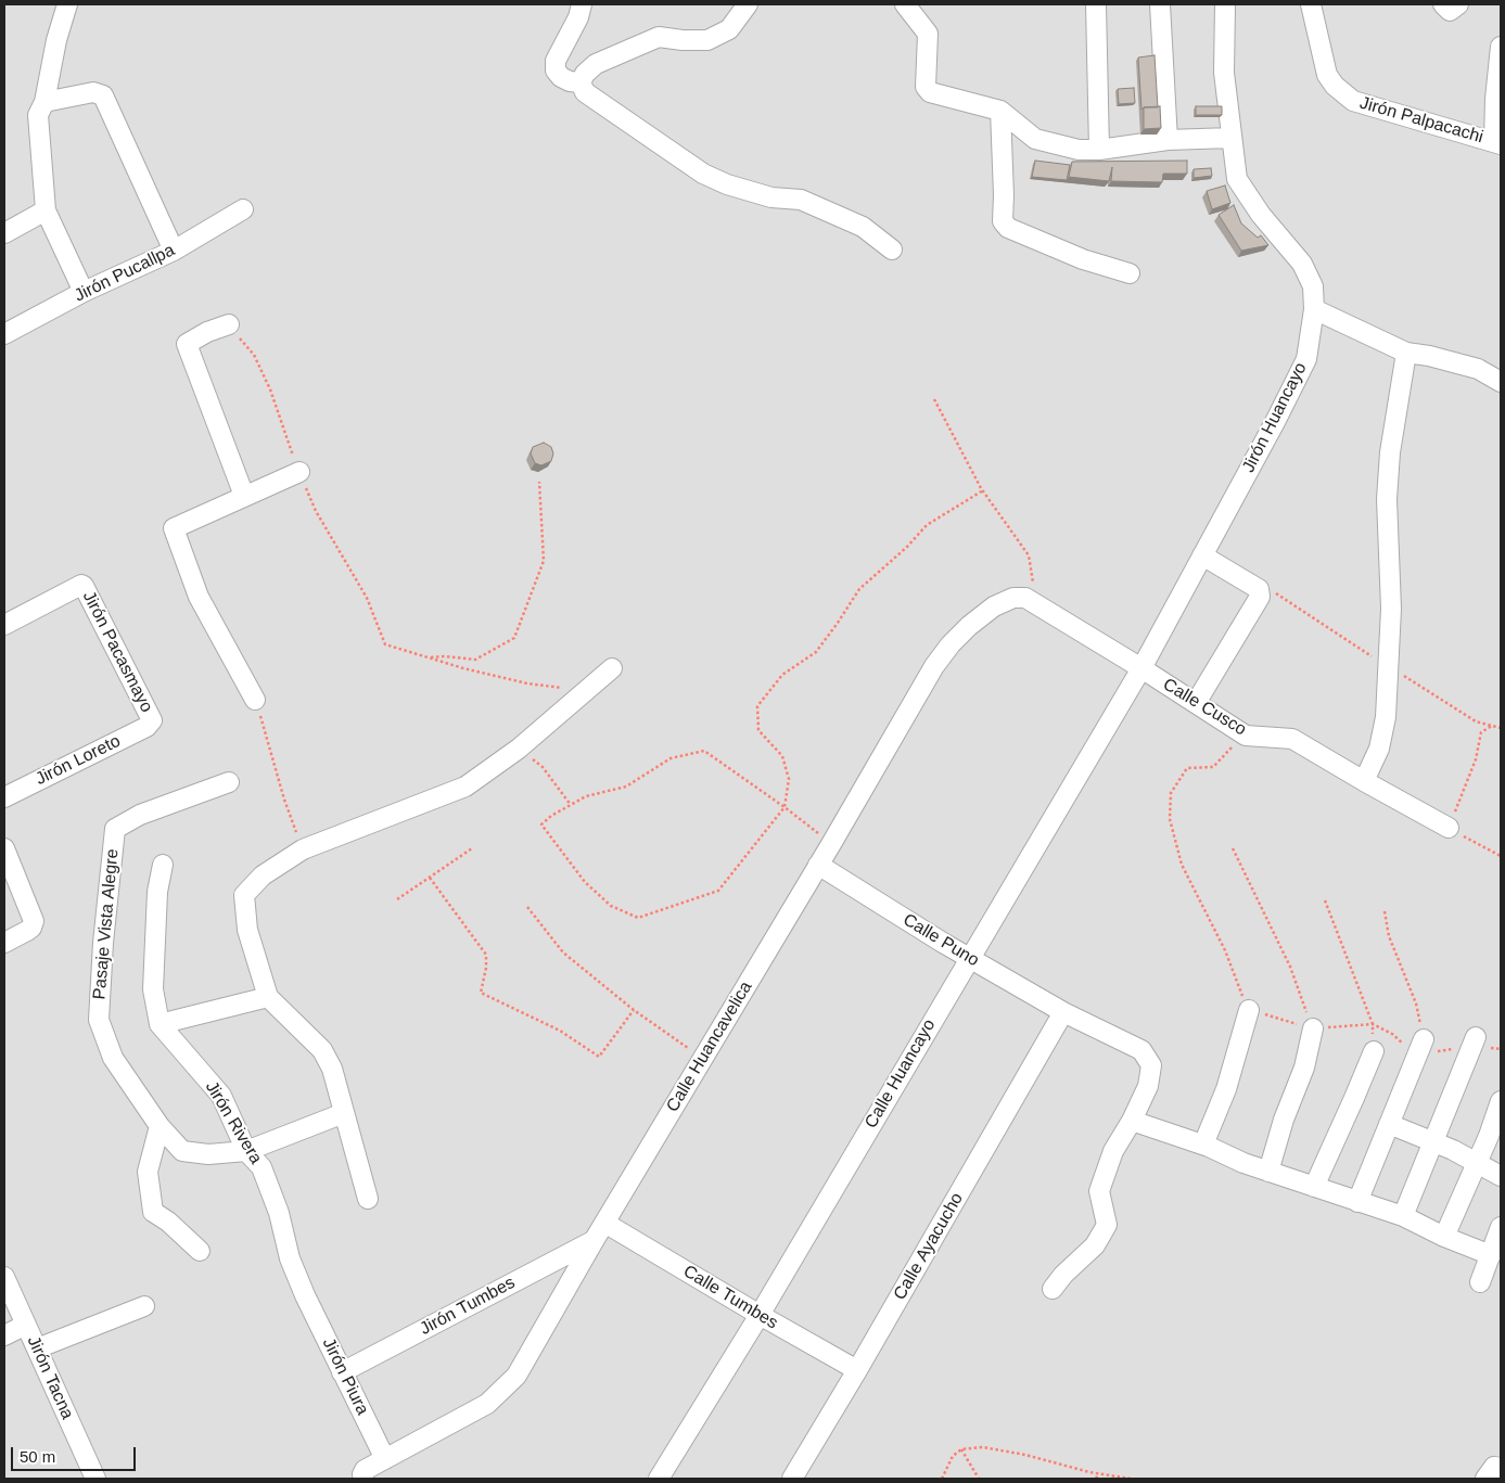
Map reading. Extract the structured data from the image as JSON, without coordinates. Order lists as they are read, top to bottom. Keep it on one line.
{"streets":{"street":["Jirón Palpacachi","Jirón Pucallpa","Jirón Huancayo","Jirón Pacasmayo","Calle Cusco","Jirón Loreto","Pasaje Vista Alegre","Calle Puno","Calle Huancavelica","Calle Huancayo","Jirón Rivera","Calle Ayacucho","Calle Tumbes","Jirón Tumbes","Jirón Piura","Jirón Tacna"]},"crossings":[["Jirón Huancayo","Calle Cusco"],["Jirón Huancayo","Calle Huancayo"],["Jirón Pacasmayo","Jirón Loreto"],["Calle Cusco","Calle Huancavelica"],["Calle Cusco","Calle Huancayo"],["Calle Puno","Calle Huancavelica"],["Calle Puno","Calle Huancayo"],["Calle Puno","Calle Ayacucho"],["Calle Huancavelica","Calle Tumbes"],["Calle Huancavelica","Jirón Tumbes"],["Calle Huancavelica","Jirón Piura"],["Calle Huancayo","Calle Tumbes"],["Jirón Rivera","Jirón Piura"],["Calle Ayacucho","Calle Tumbes"],["Jirón Tumbes","Jirón Piura"]],"scale_bar":"50 m"}
